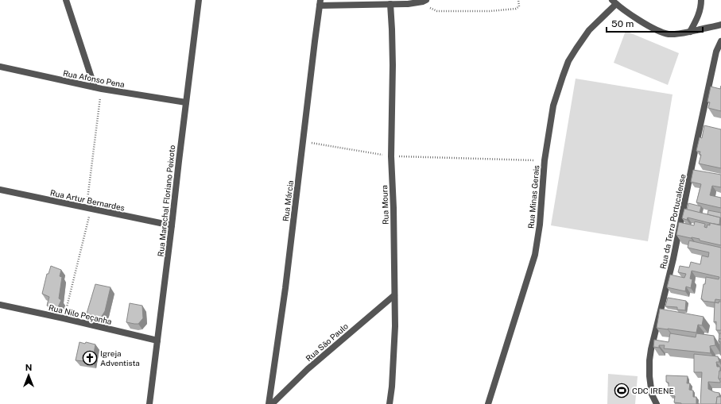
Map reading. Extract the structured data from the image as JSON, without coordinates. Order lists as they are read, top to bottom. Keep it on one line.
{"streets":{"street":["Rua Afonso Pena","Rua Minas Gerais","Rua Artur Bernardes","Rua Marechal Floriano Peixoto","Rua Márcia","Rua Moura","Rua da Terra Portucalense","Rua Nilo Peçanha","Rua São Paulo"]},"crossings":[["Rua Afonso Pena","Rua Marechal Floriano Peixoto"],["Rua Artur Bernardes","Rua Marechal Floriano Peixoto"],["Rua Marechal Floriano Peixoto","Rua Nilo Peçanha"],["Rua Moura","Rua São Paulo"]],"places":{"church":["Igreja Adventista"],"sports":["CDC IRENE"]},"scale_bar":"50 m","north":"top"}
